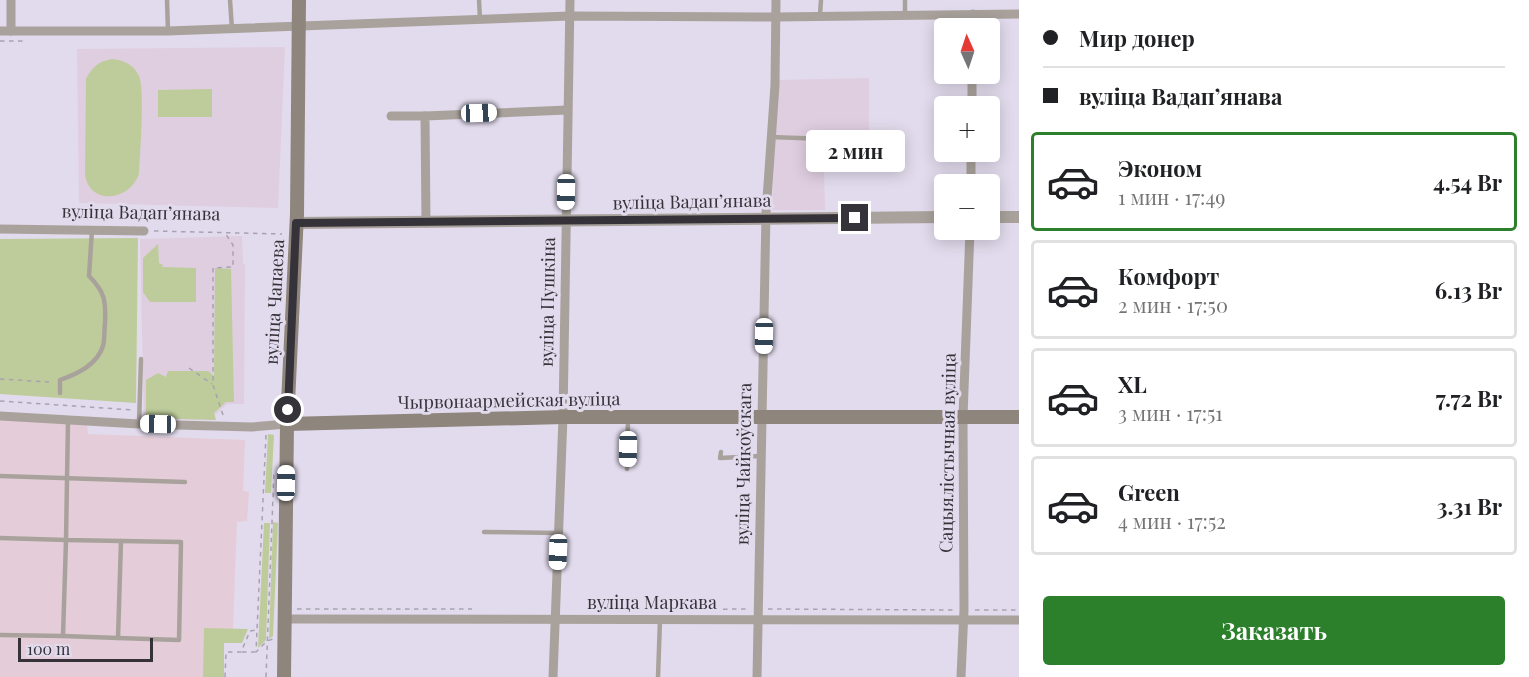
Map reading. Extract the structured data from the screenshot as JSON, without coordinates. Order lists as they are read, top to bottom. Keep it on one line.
{"streets":{"main road":["вуліца Чапаева","Чырвонаармейская вуліца"],"street":["вуліца Вадапʼянава","вуліца Пушкіна","Сацыялістычная вуліца","вуліца Чайкоўскага","вуліца Маркава"]},"crossings":[["вуліца Вадапʼянава","вуліца Чапаева"],["вуліца Вадапʼянава","вуліца Пушкіна"],["вуліца Вадапʼянава","вуліца Чайкоўскага"],["вуліца Чапаева","Чырвонаармейская вуліца"],["вуліца Чапаева","вуліца Маркава"],["вуліца Пушкіна","Чырвонаармейская вуліца"],["вуліца Пушкіна","вуліца Маркава"],["Чырвонаармейская вуліца","Сацыялістычная вуліца"],["Чырвонаармейская вуліца","вуліца Чайкоўскага"],["Сацыялістычная вуліца","вуліца Маркава"],["вуліца Чайкоўскага","вуліца Маркава"]],"scale_bar":"100 m","north":"top","page":{"banner":["Мир донер","вуліца Вадапʼянава"],"map_buttons":["+","−"],"bubble":"2 мин","list":[{"name":"Эконом","note":"1 мин · 17:49","value":"4.54 Br"},{"name":"Комфорт","note":"2 мин · 17:50","value":"6.13 Br"},{"name":"XL","note":"3 мин · 17:51","value":"7.72 Br"},{"name":"Green","note":"4 мин · 17:52","value":"3.31 Br"}],"buttons":"Заказать","scale":"100 m"}}
